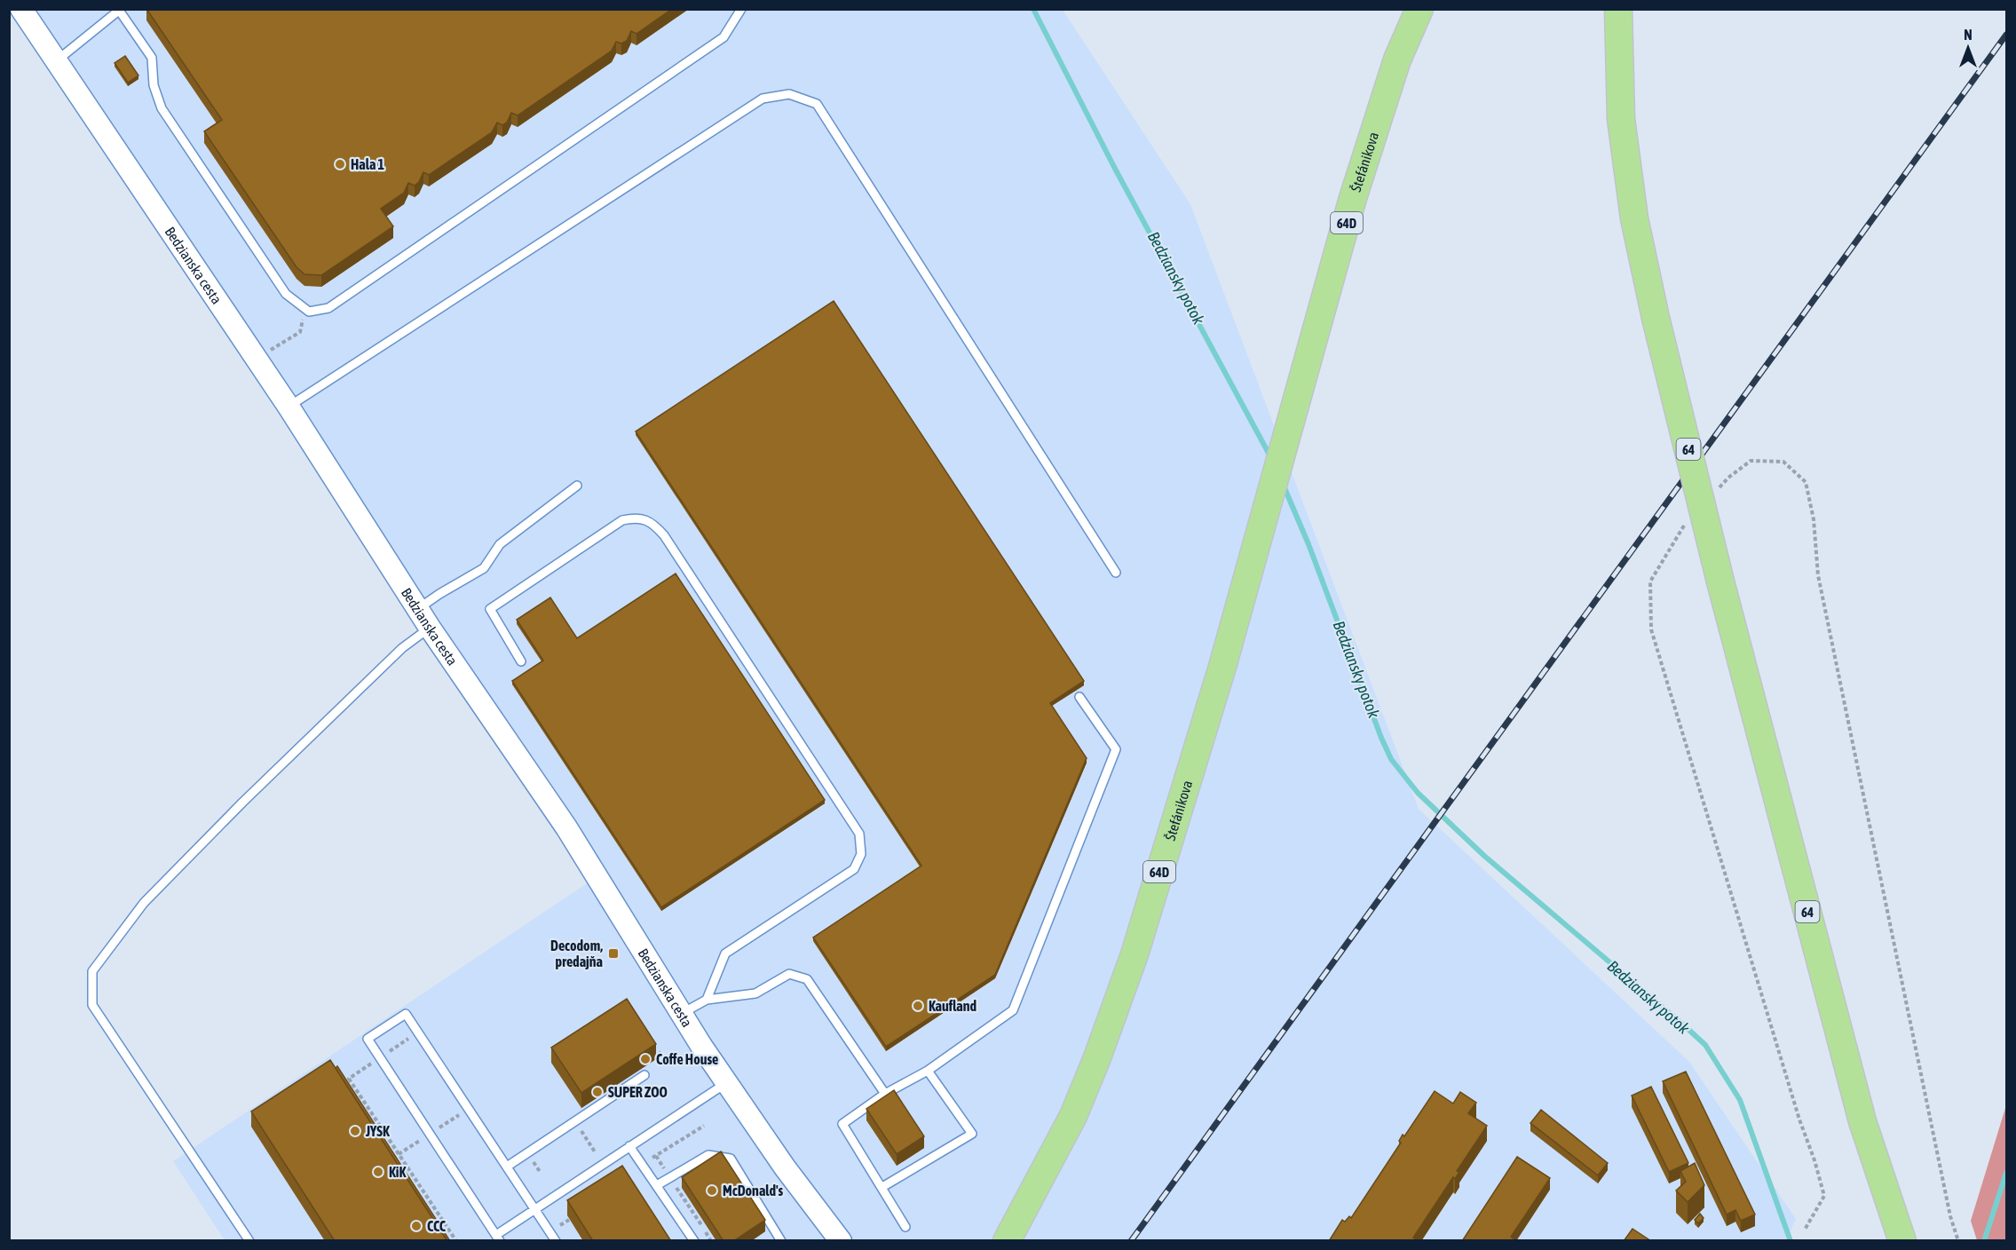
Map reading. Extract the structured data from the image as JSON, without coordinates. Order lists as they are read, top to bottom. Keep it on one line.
{"streets":{"main road":["Štefánikova","64D","64"],"street":["Bedzianska cesta"]},"water":["Bedziansky potok"],"places":{"other":["Hala 1","Kaufland","Coffe House","SUPER ZOO","JYSK","KiK","McDonald's","CCC"],"transit":["Decodom, predajňa"]},"north":"top"}
